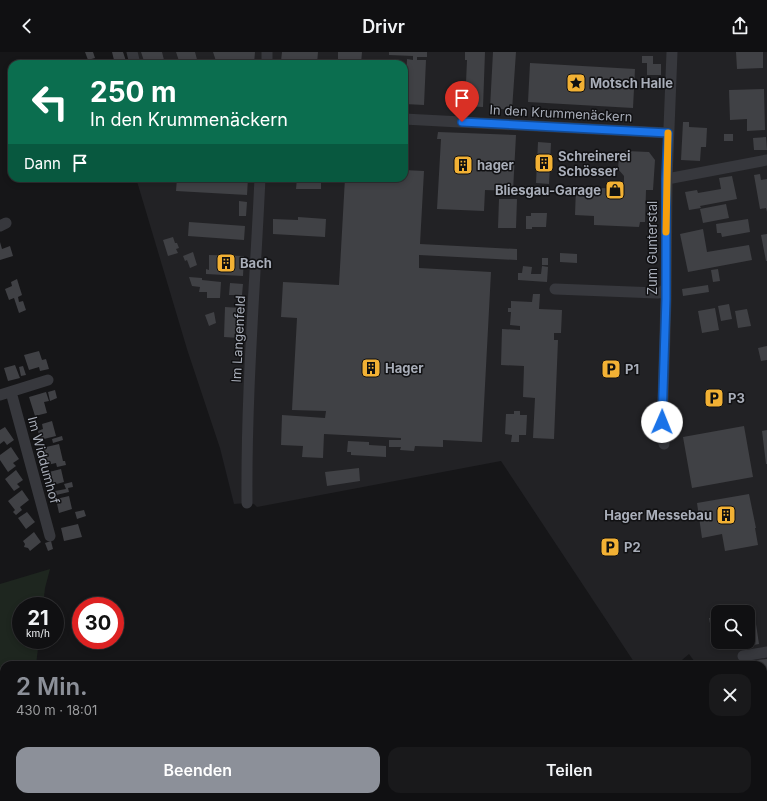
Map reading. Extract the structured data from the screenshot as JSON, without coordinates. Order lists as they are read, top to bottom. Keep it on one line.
{"streets":{"street":["In den Krummenäckern","Zum Gunterstal","Im Langenfeld","Im Widdumhof"]},"crossings":[["In den Krummenäckern","Zum Gunterstal"]],"places":{"place":["Motsch Halle"],"building":["Schreinerei Schösser","hager","Bach","Hager","Hager Messebau"],"shop":["Bliesgau-Garage"],"parking":["P1","P3","P2"]},"page":{"header":"Drivr","turn":["250 m","In den Krummenäckern"],"then":"Dann","speed":"21 km/h","limit":"30","heading":["2 Min.","430 m · 18:01"],"buttons":["Beenden","Teilen"]}}
